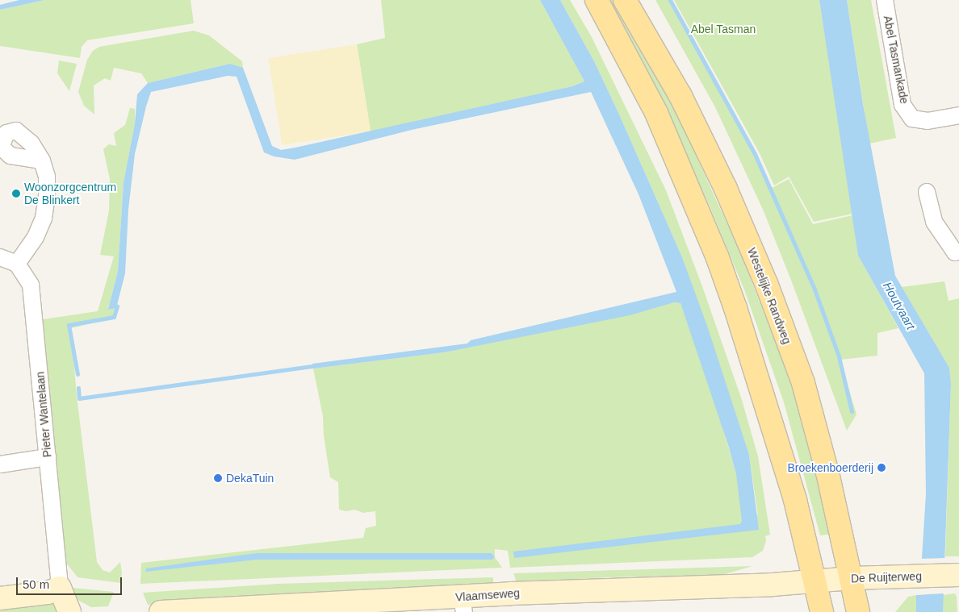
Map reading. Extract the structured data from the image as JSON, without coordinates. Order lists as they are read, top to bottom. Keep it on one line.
{"streets":{"main road":["Westelijke Randweg"],"street":["Abel Tasmankade","Pieter Wantelaan","De Ruijterweg","Vlaamseweg"]},"crossings":[["Westelijke Randweg","De Ruijterweg"],["De Ruijterweg","Vlaamseweg"]],"water":["Houtvaart"],"parks":["Abel Tasman"],"places":["Woonzorgcentrum De Blinkert","Broekenboerderij","DekaTuin"],"scale_bar":"50 m"}
